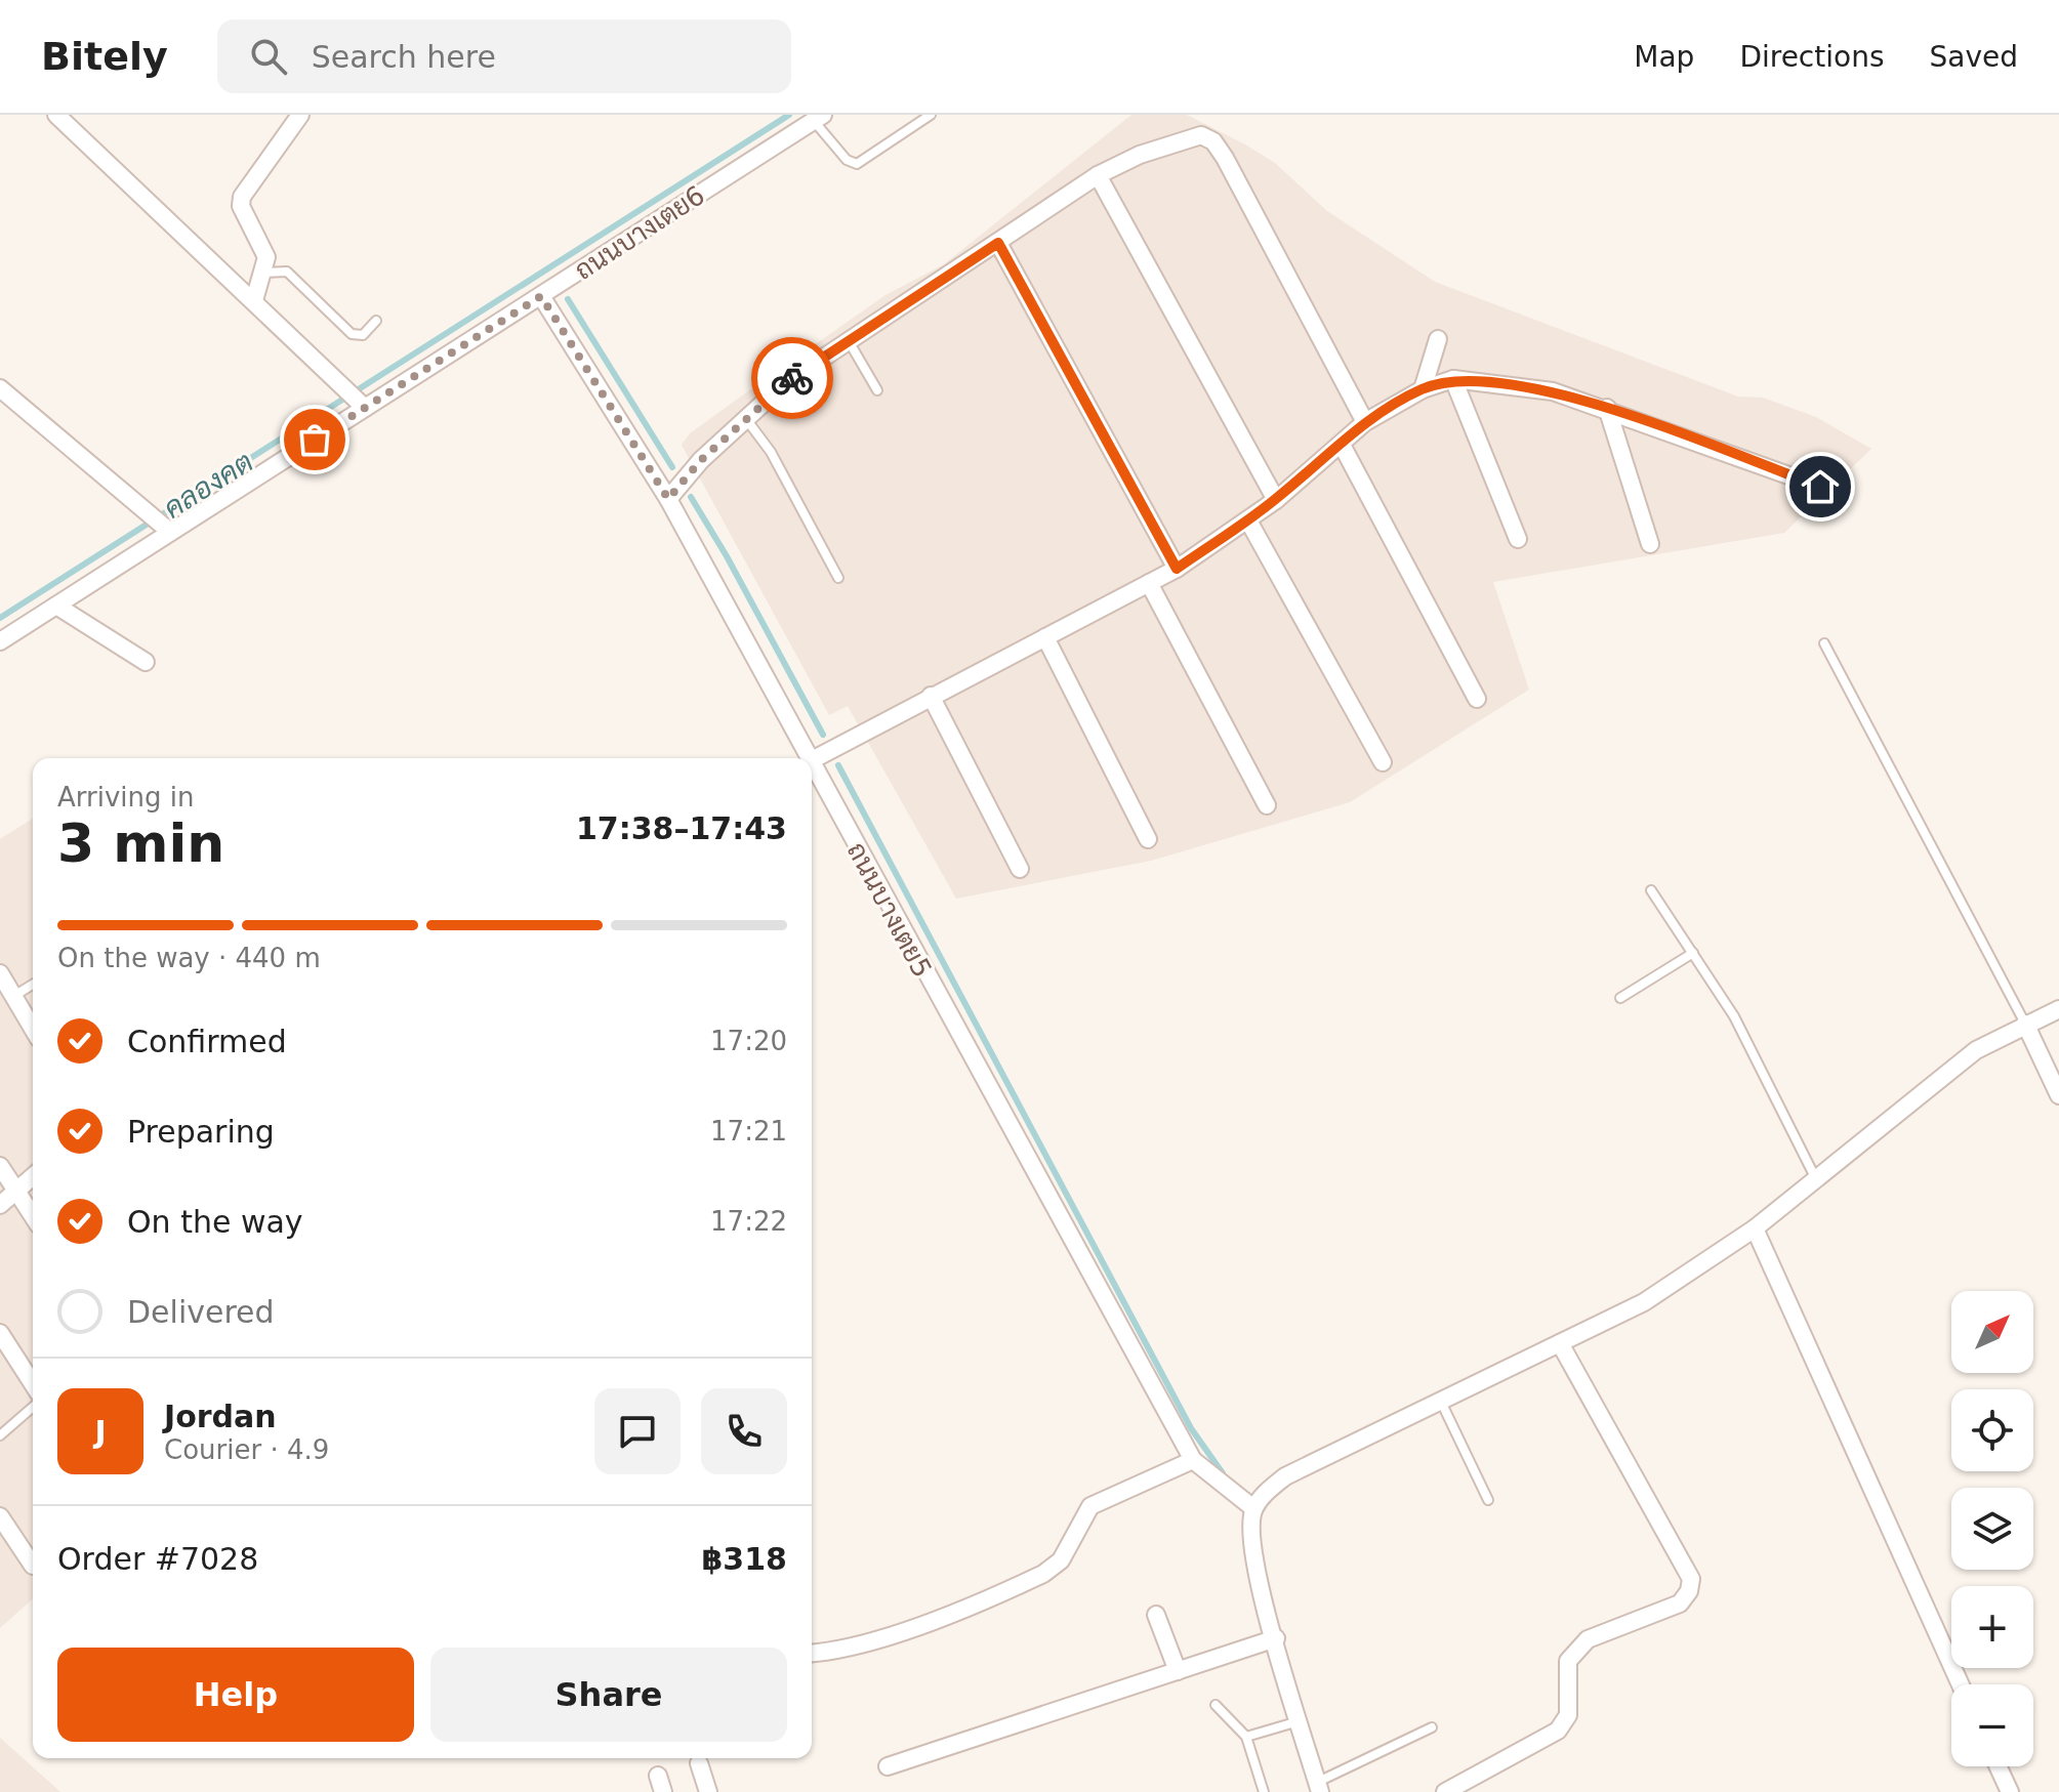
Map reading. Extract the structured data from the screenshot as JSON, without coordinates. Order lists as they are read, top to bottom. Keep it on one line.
{"streets":{"street":["ถนนบางเตย6","ถนนบางเตย5"]},"crossings":[["ถนนบางเตย6","ถนนบางเตย5"]],"water":["คลองคต"],"north":"top right","page":{"header":"Bitely","search":"Search here","nav":["Map","Directions","Saved"],"heading":["3 min","Arriving in","17:38–17:43"],"panel":["Jordan","Courier · 4.9","Order #7028","฿318"],"bar":"On the way · 440 m","list":[["Confirmed","17:20"],["Preparing","17:21"],["On the way","17:22"],"Delivered"],"map_buttons":["+","−"],"round":"J","buttons":["Help","Share"]}}
